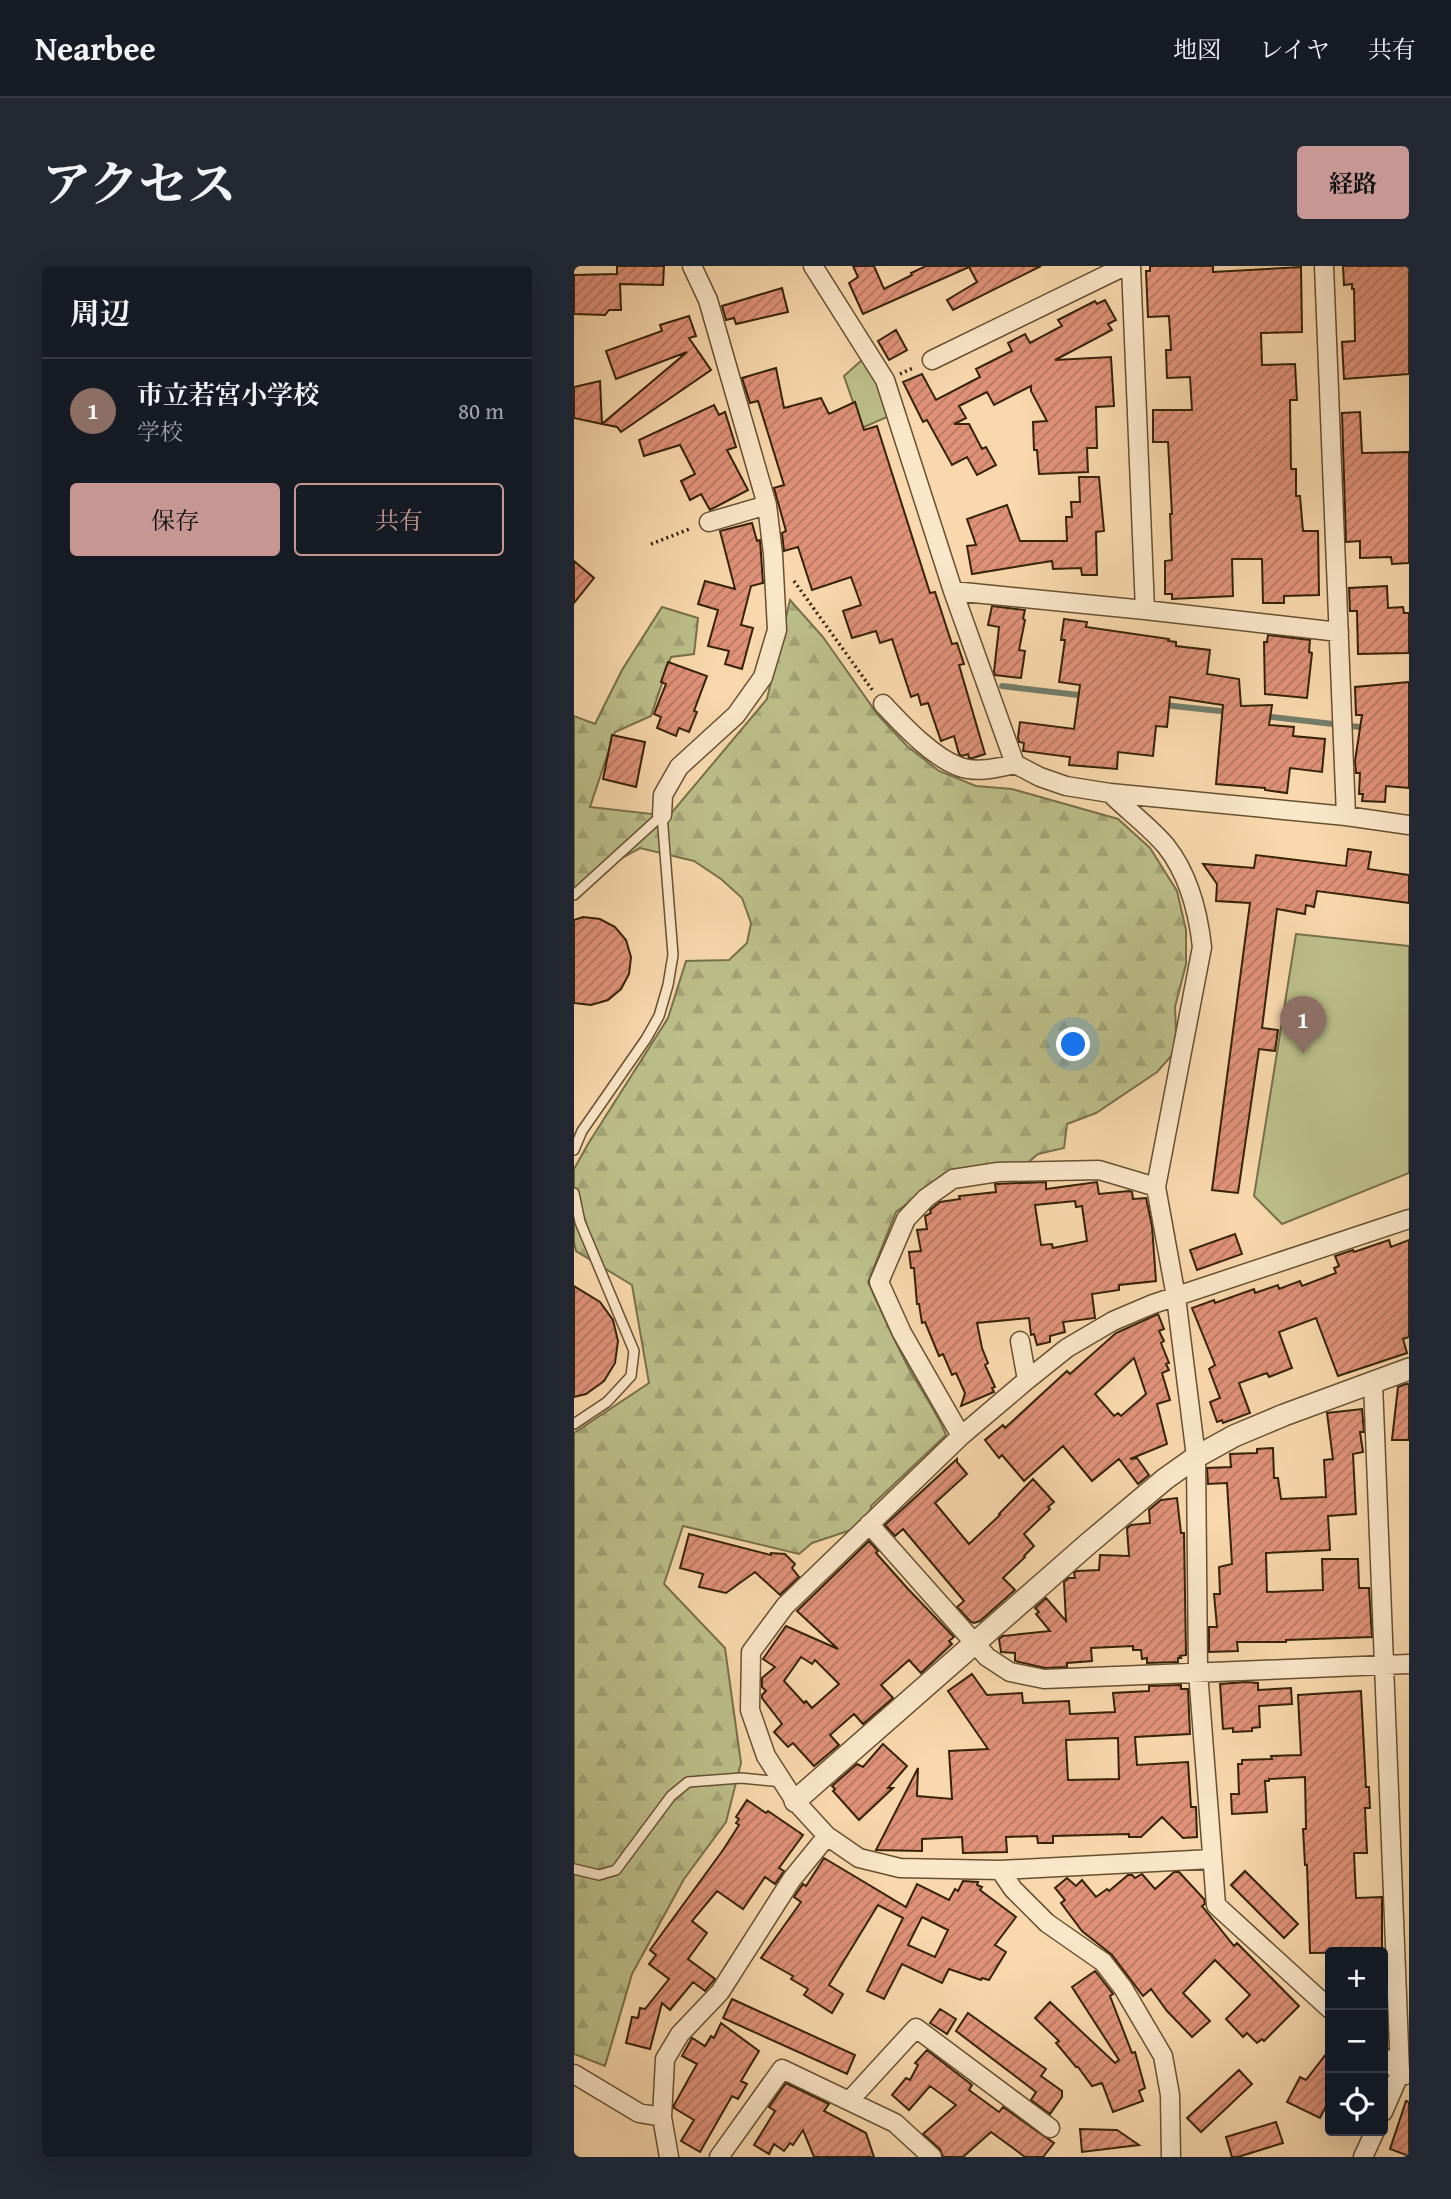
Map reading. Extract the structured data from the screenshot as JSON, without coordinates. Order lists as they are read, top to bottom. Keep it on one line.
{"page":{"header":"Nearbee","nav":["地図","レイヤ","共有"],"title":"アクセス","buttons":["経路",["保存","共有"]],"heading":"周辺","list":[{"mark":"1","name":"市立若宮小学校","note":"学校","value":"80 m"}],"pins":"1","map_buttons":["+","−"]}}
